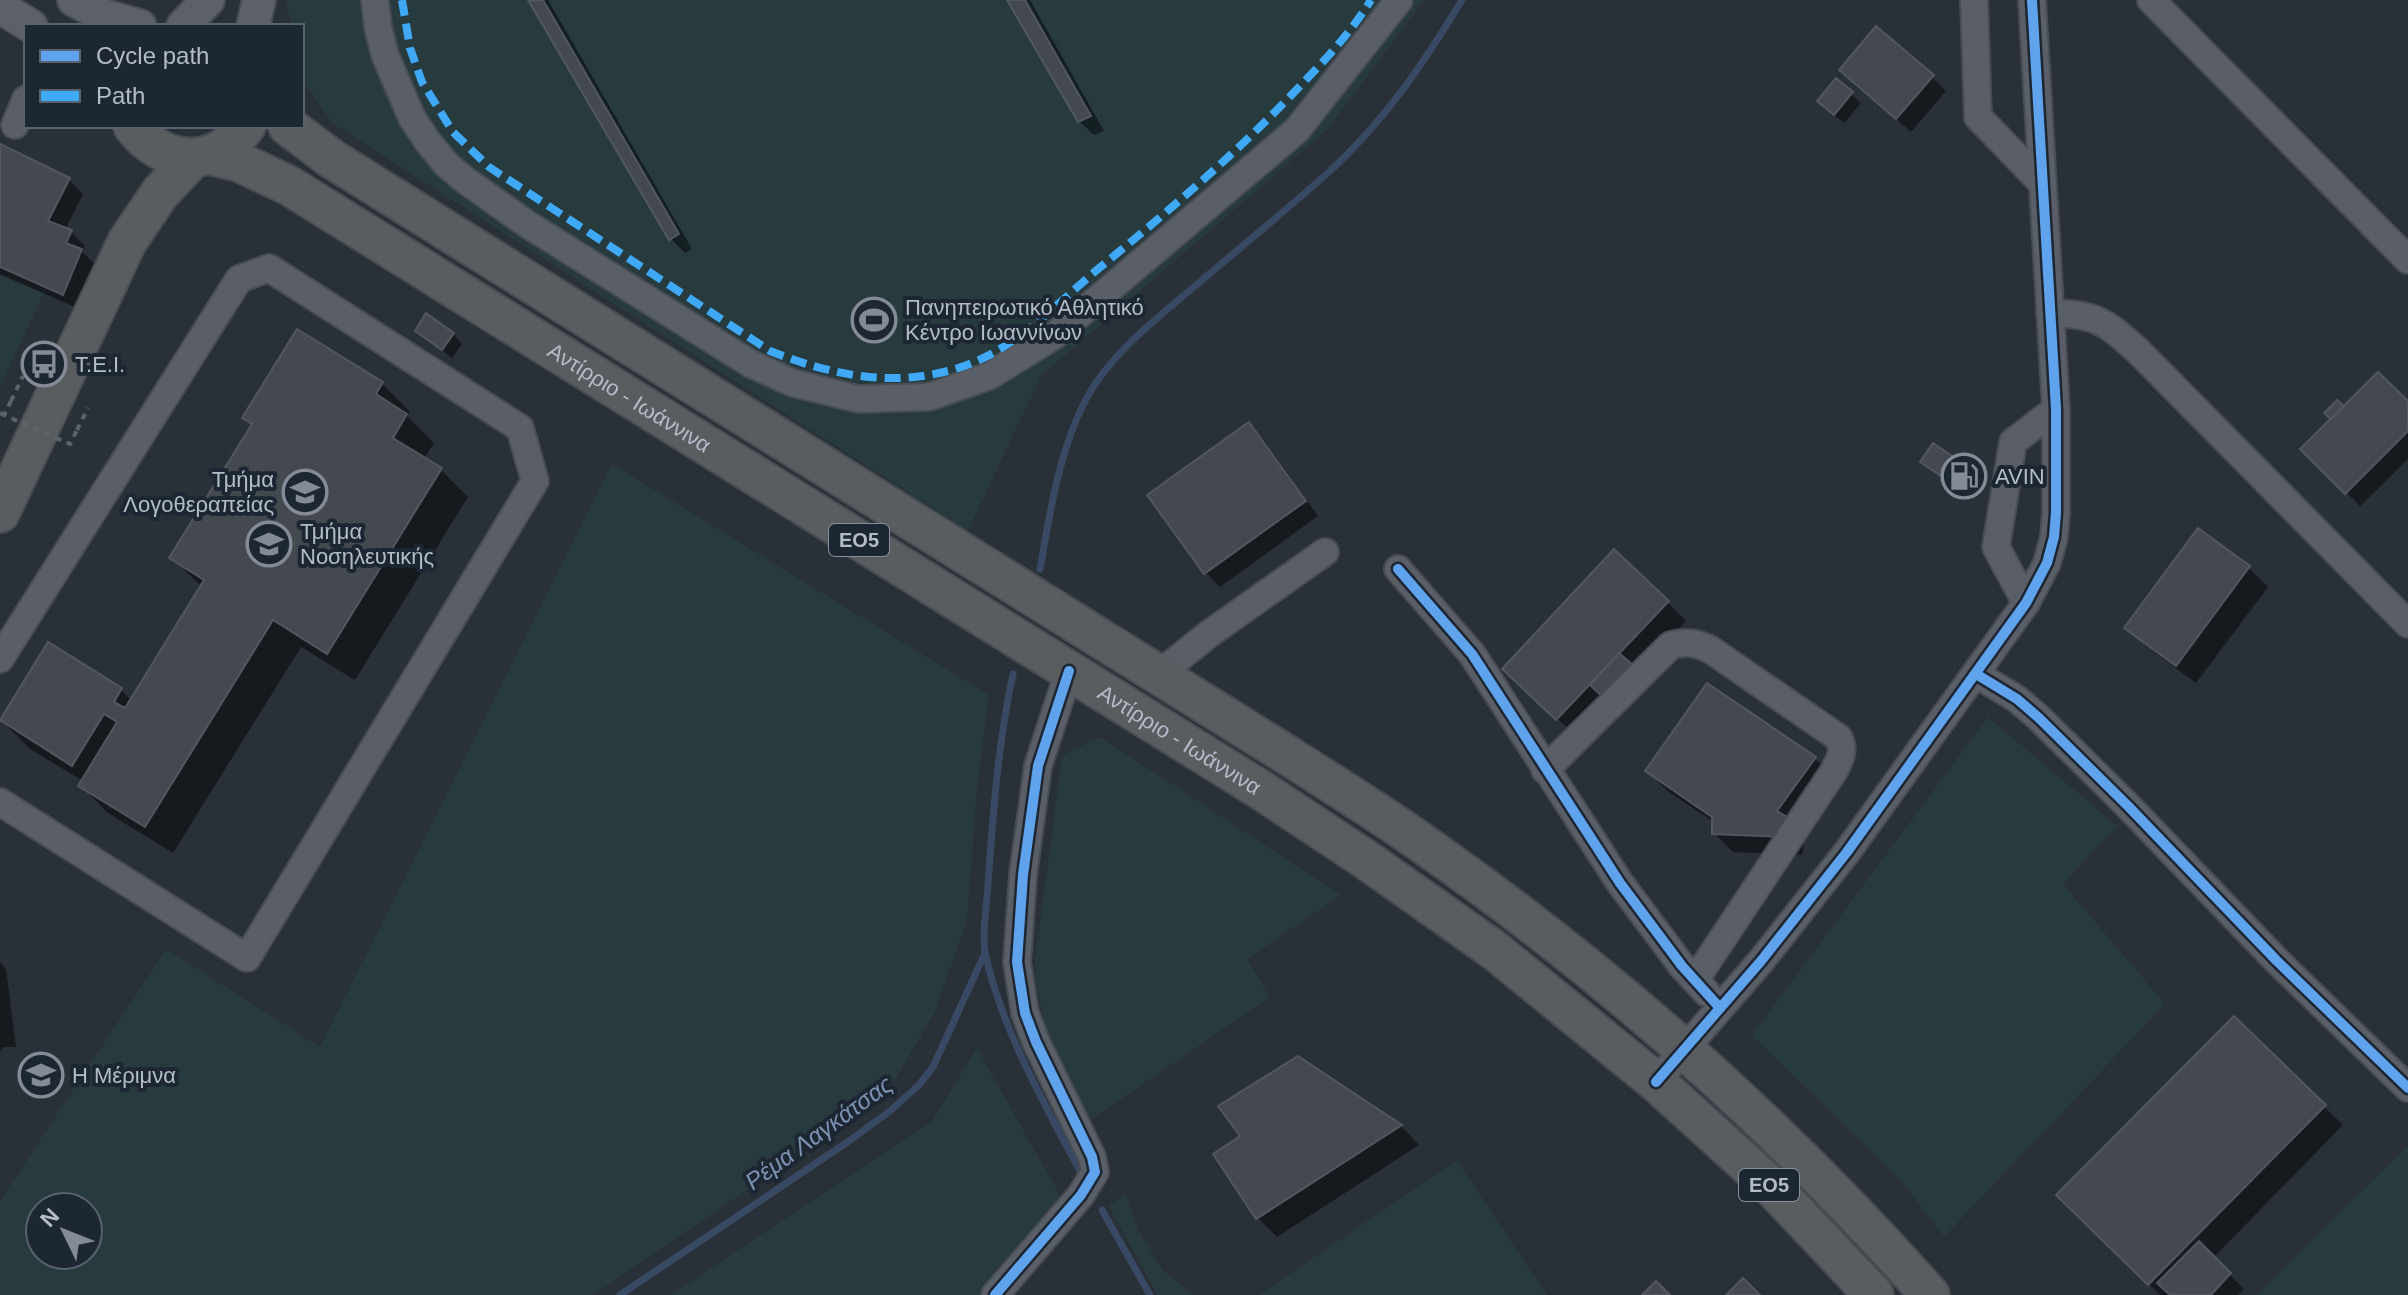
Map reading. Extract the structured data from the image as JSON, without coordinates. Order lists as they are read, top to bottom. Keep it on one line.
{"streets":{"highway":["Αντίρριο - Ιωάννινα","ΕΟ5"]},"crossings":[["Αντίρριο - Ιωάννινα","ΕΟ5"]],"water":["Ρέμα Λαγκάτσας"],"places":{"sports":["Πανηπειρωτικό Αθλητικό Κέντρο Ιωαννίνων"],"bus stop":["Τ.Ε.Ι."],"fuel station":["AVIN"],"school or university":["Τμήμα Λογοθεραπείας","Τμήμα Νοσηλευτικής","Η Μέριμνα"]},"legend":["Cycle path","Path"],"north":"top left"}
